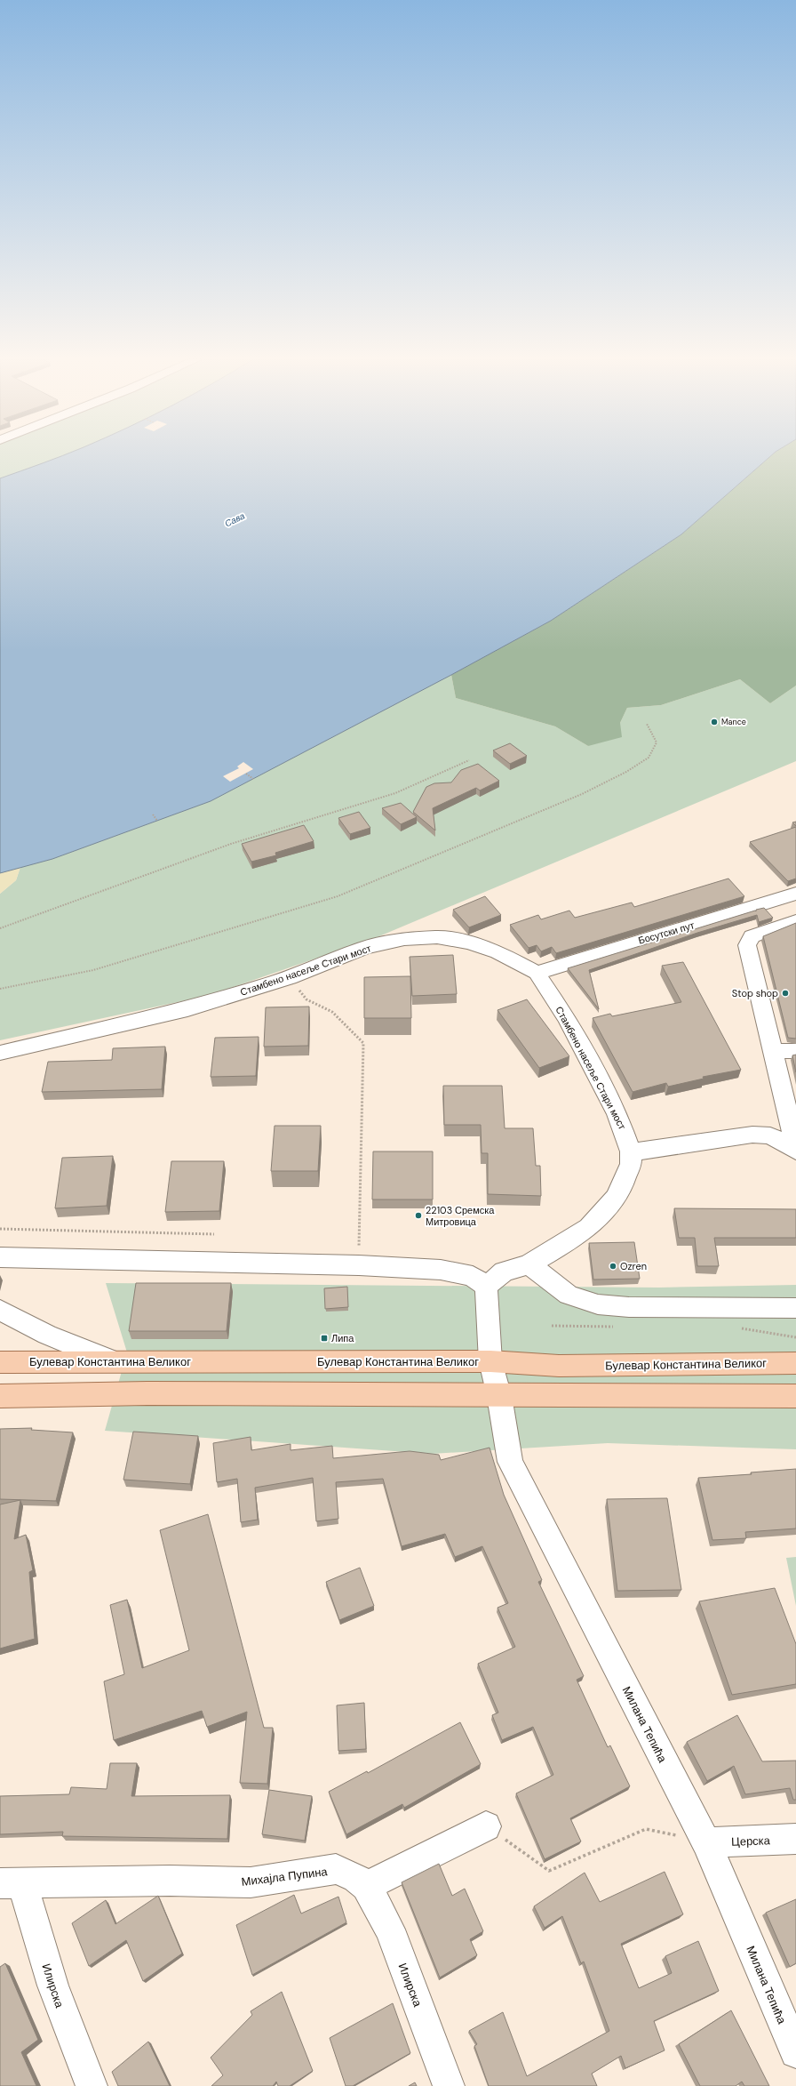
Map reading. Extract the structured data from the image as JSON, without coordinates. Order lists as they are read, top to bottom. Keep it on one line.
{"streets":{"main road":["Булевар Константина Великог"],"street":["Босутски пут","Стамбено насеље Стари мост","Милана Тепића","Церска","Михајла Пупина","Илирска"]},"crossings":[["Босутски пут","Стамбено насеље Стари мост"],["Милана Тепића","Церска"],["Михајла Пупина","Илирска"]],"water":["Сава"],"places":{"other":["Mance","Stop shop","22103 Сремска Митровица","Ozren"],"transit":["Липа"]}}
